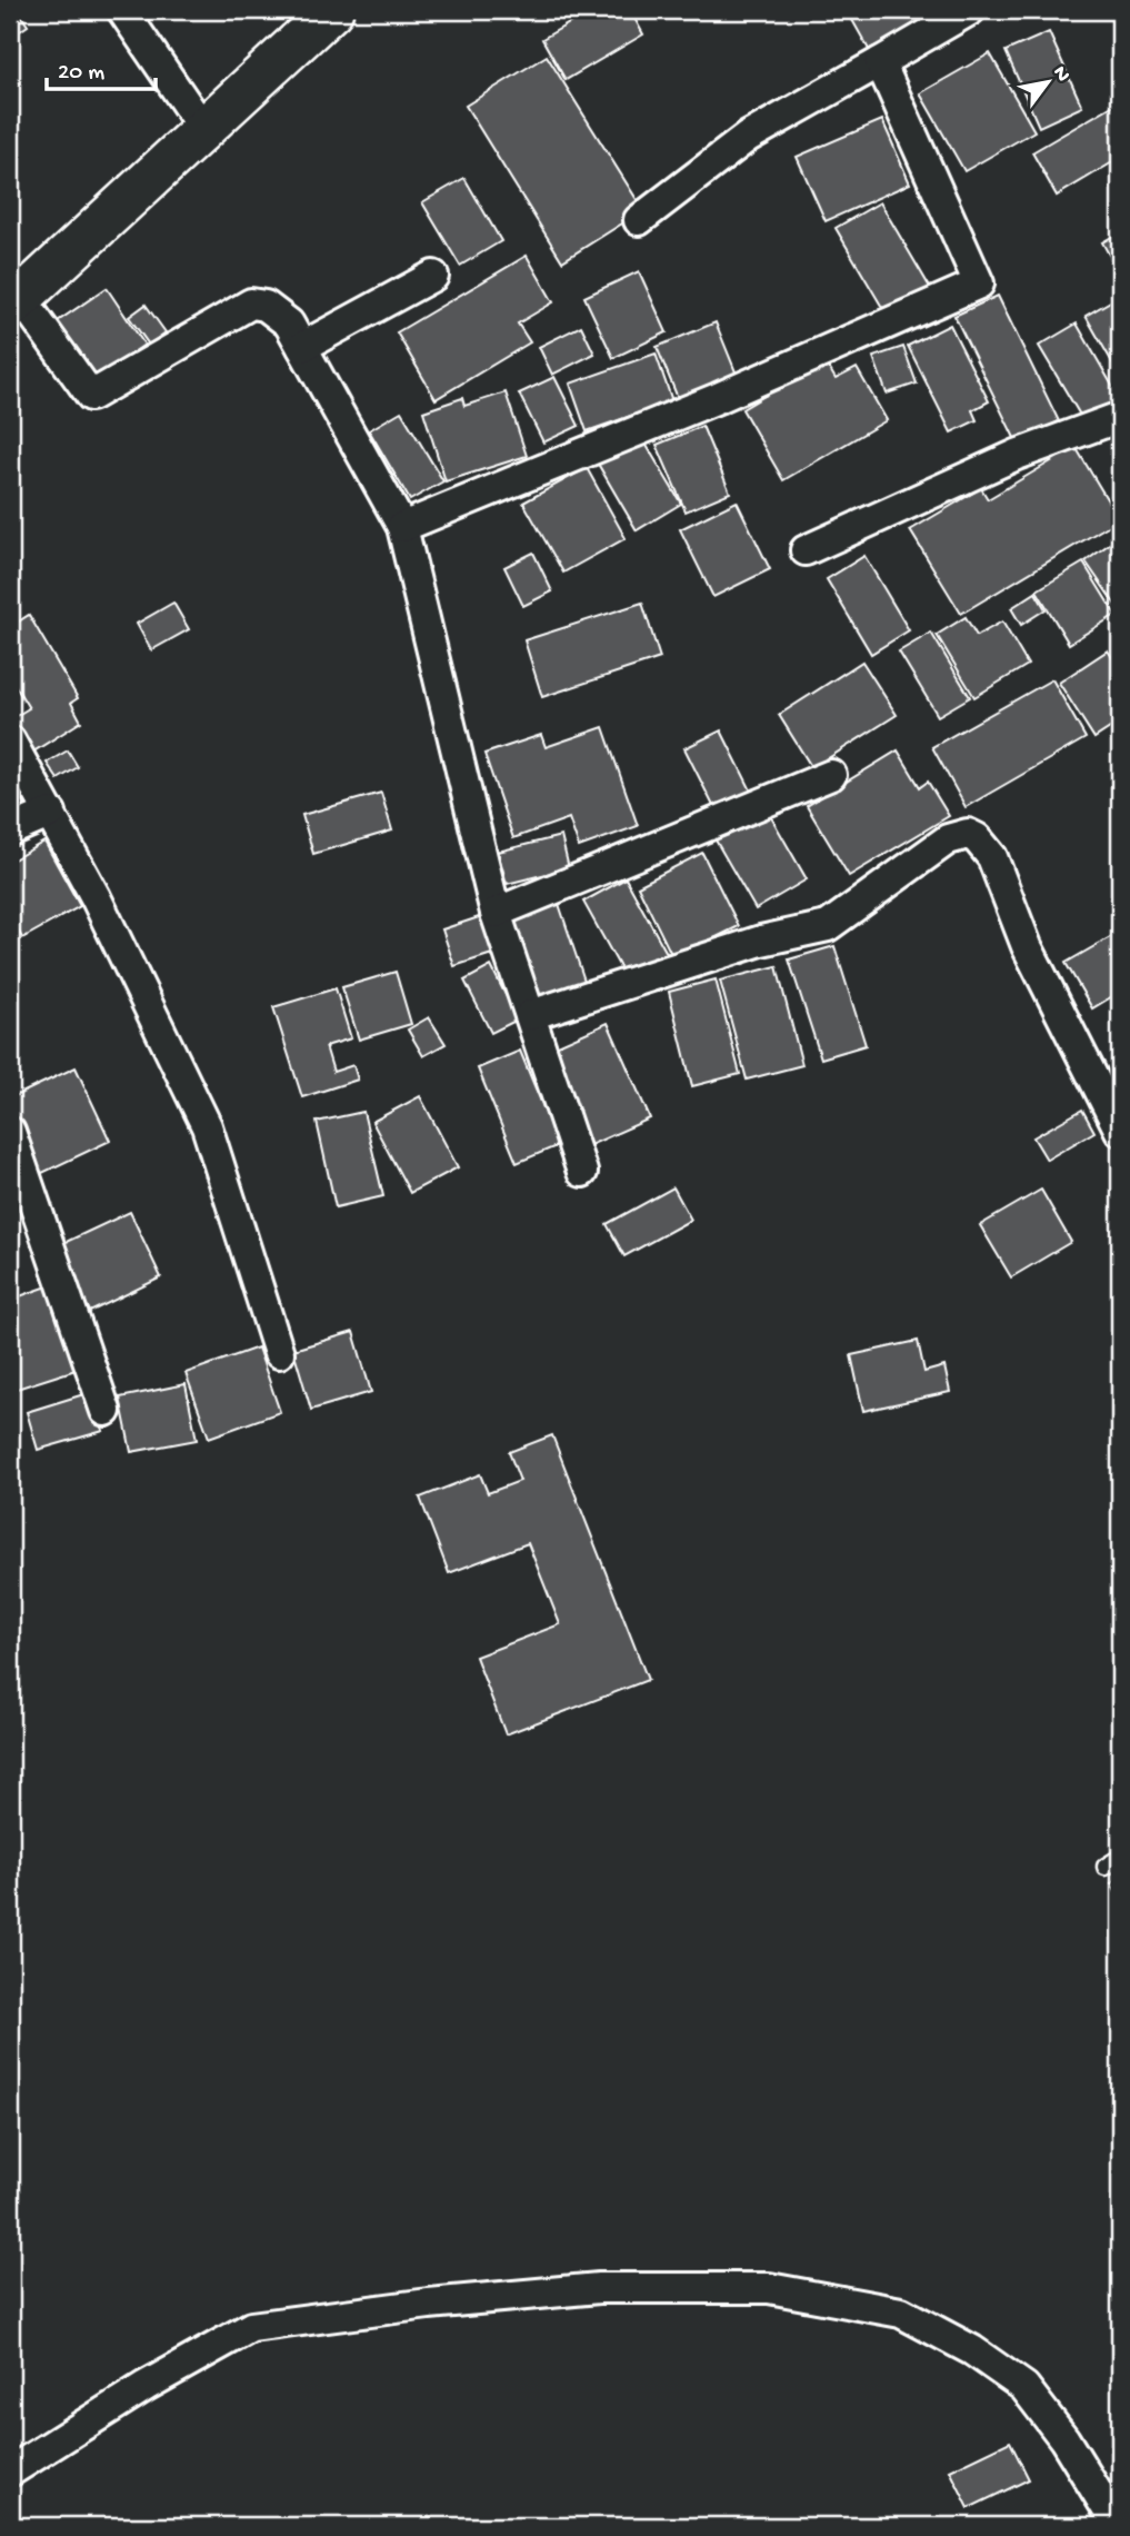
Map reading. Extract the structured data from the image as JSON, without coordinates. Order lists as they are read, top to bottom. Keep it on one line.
{"scale_bar":"20 m","north":"top right"}
